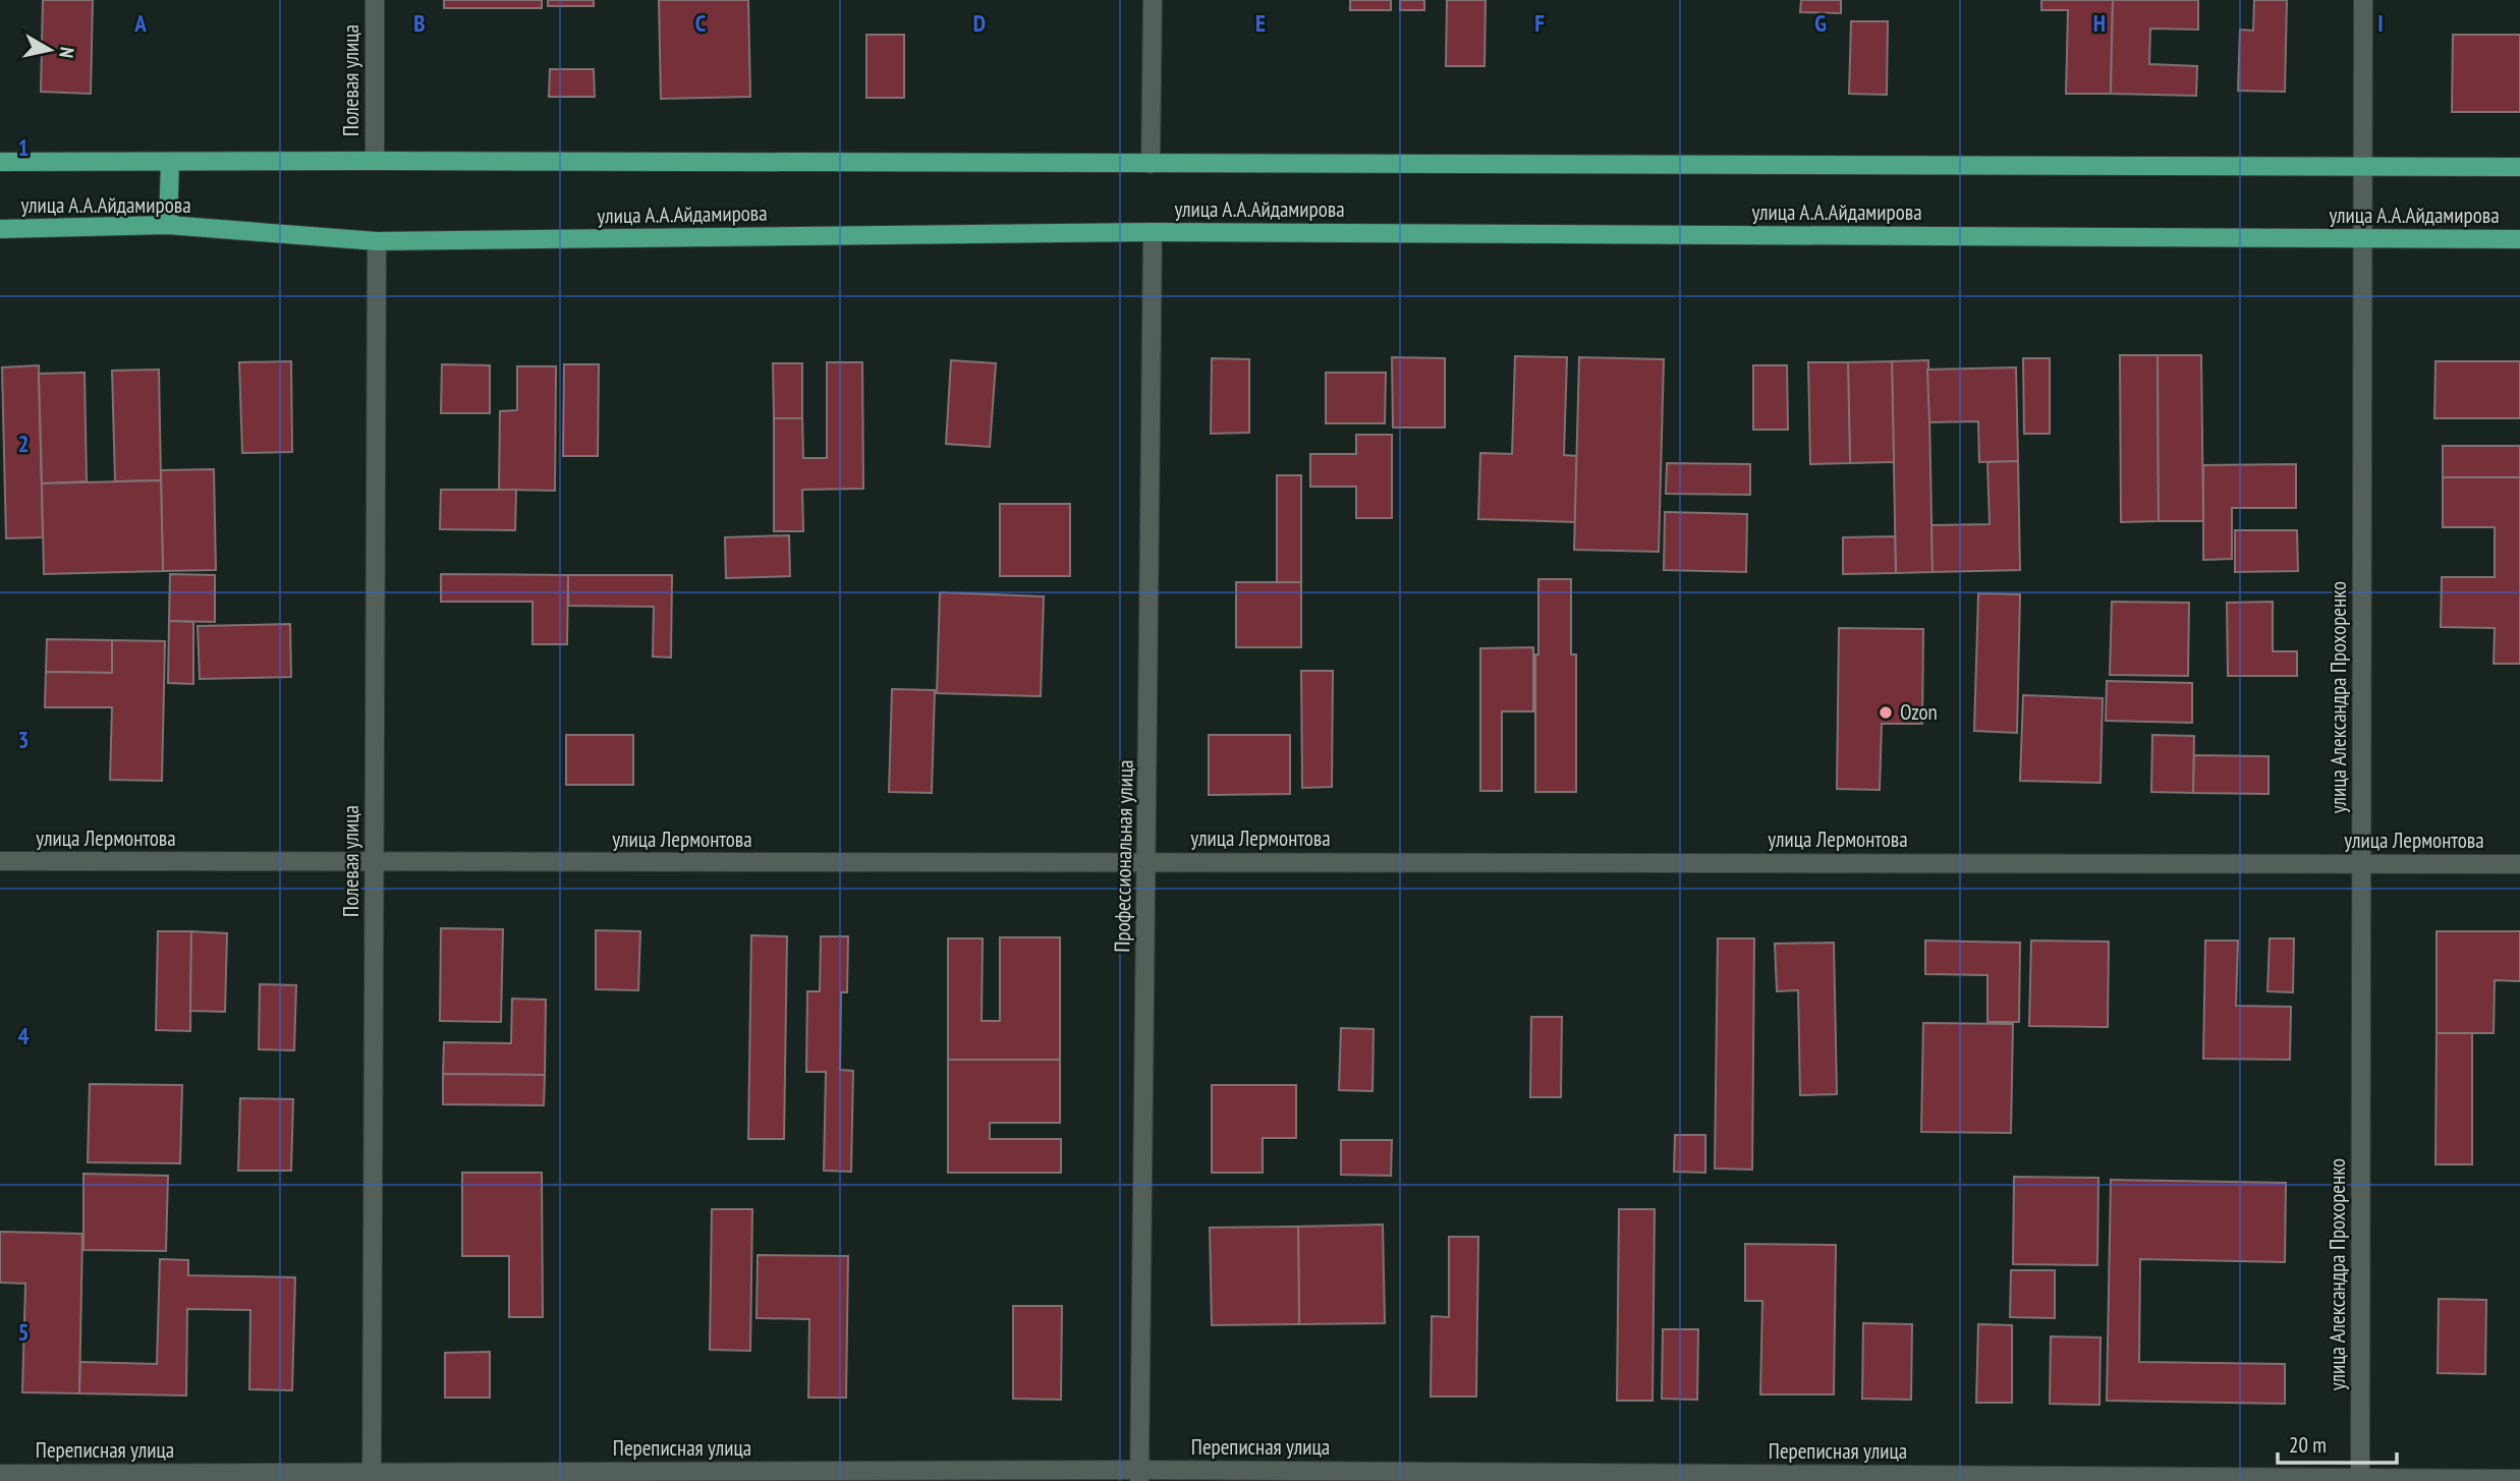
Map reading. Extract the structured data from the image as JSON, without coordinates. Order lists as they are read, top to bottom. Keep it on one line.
{"streets":{"main road":["улица А.А.Айдамирова"],"street":["Полевая улица","улица Александра Прохоренко","улица Лермонтова","Профессиональная улица","Переписная улица"]},"crossings":[["Полевая улица","улица А.А.Айдамирова"],["Полевая улица","улица Лермонтова"],["Полевая улица","Переписная улица"],["улица А.А.Айдамирова","улица Александра Прохоренко"],["улица А.А.Айдамирова","Профессиональная улица"],["улица Александра Прохоренко","улица Лермонтова"],["улица Александра Прохоренко","Переписная улица"],["улица Лермонтова","Профессиональная улица"],["Профессиональная улица","Переписная улица"]],"places":["Ozon"],"scale_bar":"20 m","north":"right","grid":{"columns":["A","B","C","D","E","F","G","H","I"],"rows":["1","2","3","4","5"]}}
